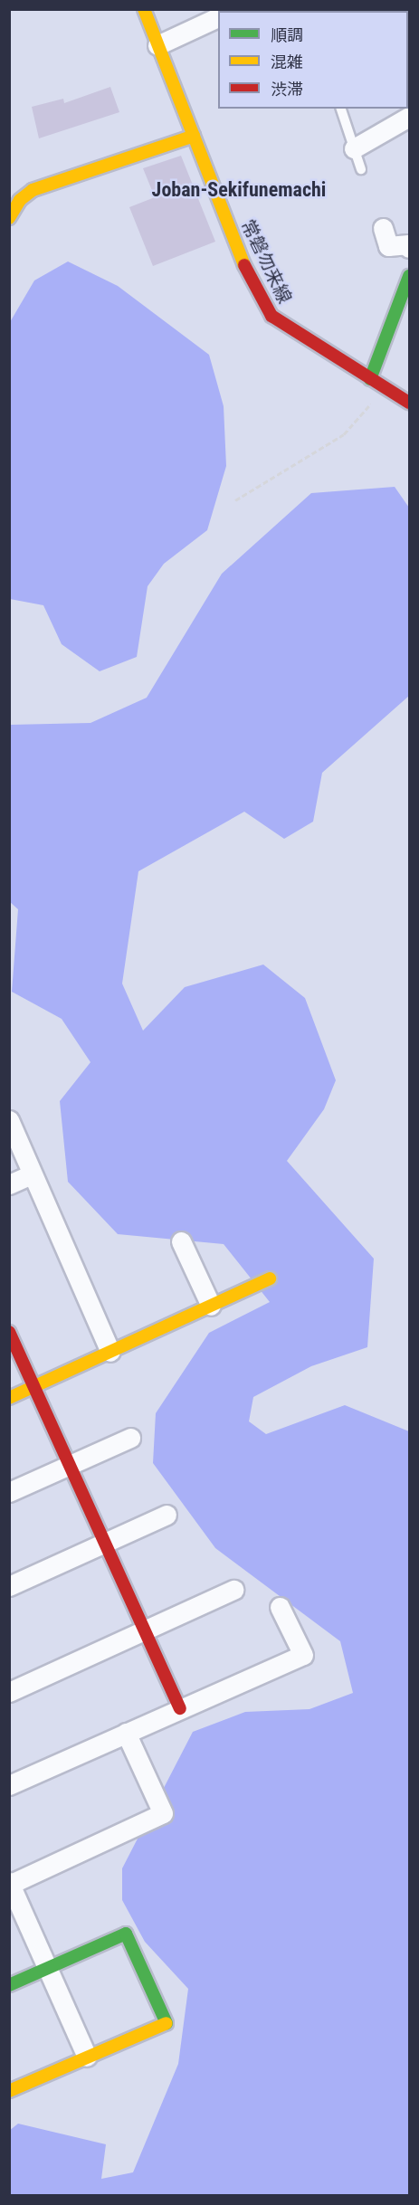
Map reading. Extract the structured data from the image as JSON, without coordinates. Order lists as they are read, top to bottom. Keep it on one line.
{"streets":{"street":["常磐勿来線"]},"districts":["Joban-Sekifunemachi"],"legend":["順調","混雑","渋滞"]}
